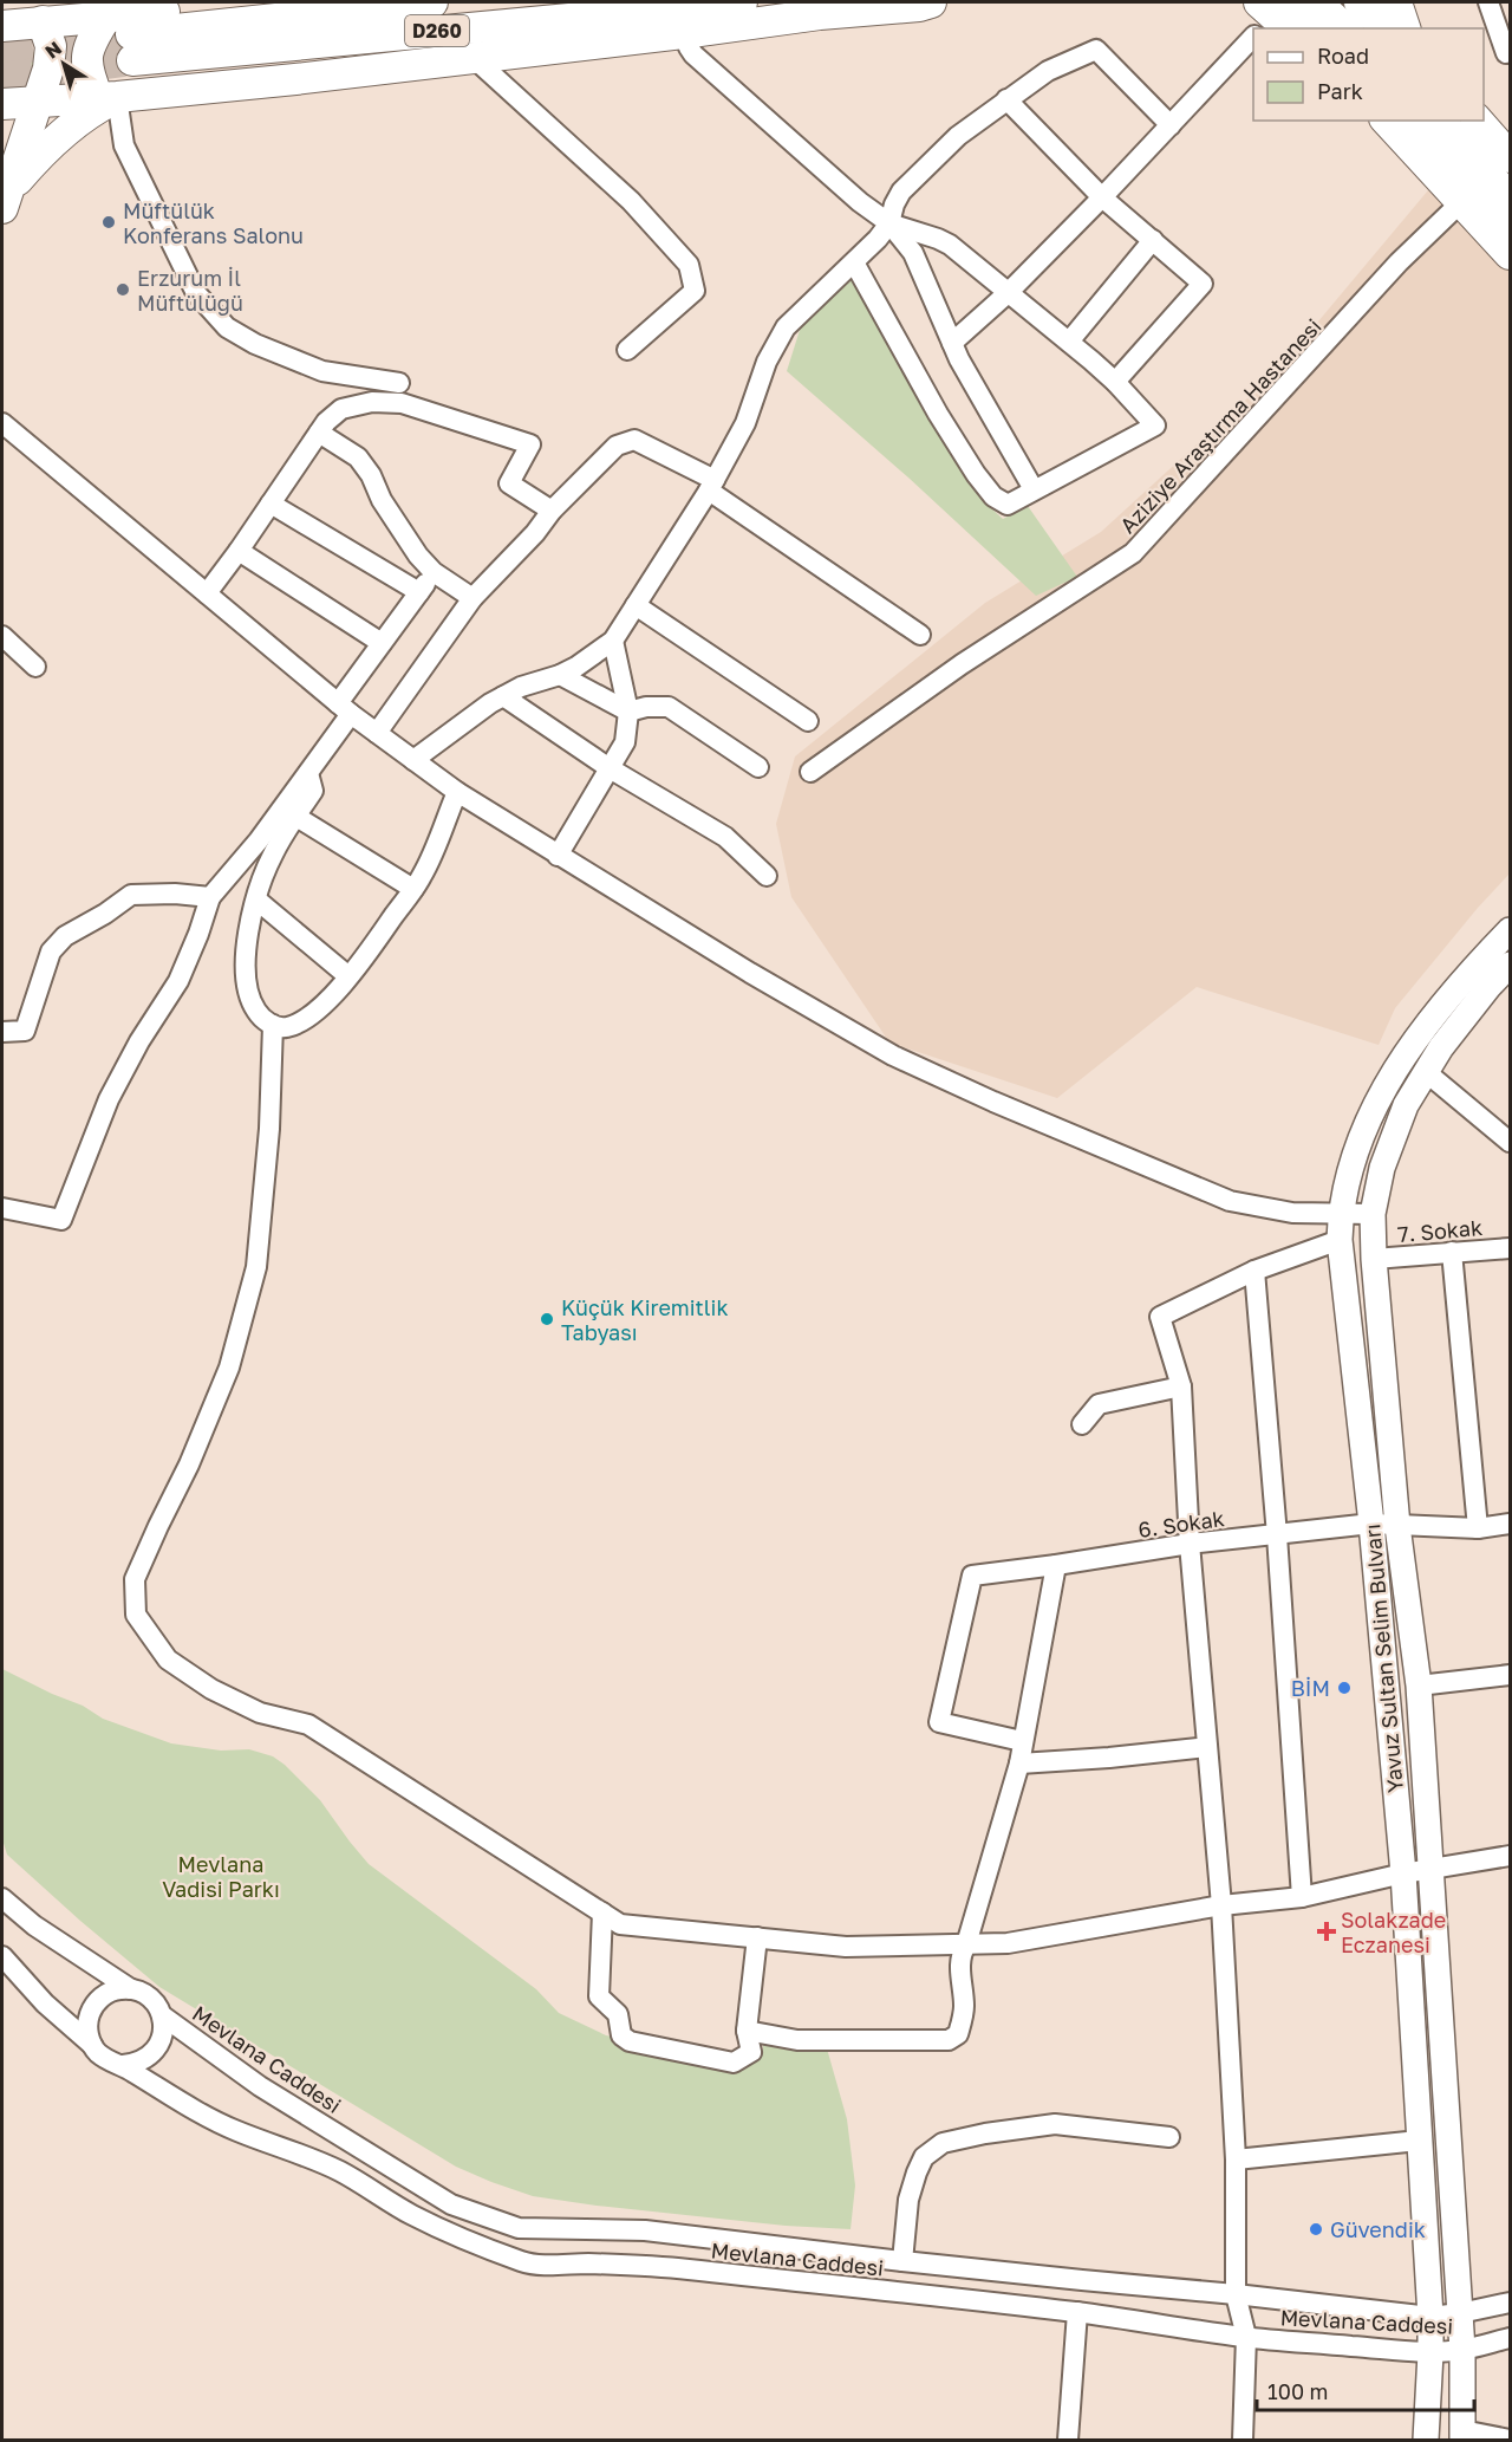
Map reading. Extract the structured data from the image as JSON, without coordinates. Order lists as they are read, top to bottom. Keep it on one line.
{"streets":{"highway":["D260"],"main road":["Yavuz Sultan Selim Bulvarı"],"street":["Aziziye Araştırma Hastanesi","7. Sokak","6. Sokak","Mevlana Caddesi"]},"crossings":[["7. Sokak","Yavuz Sultan Selim Bulvarı"],["6. Sokak","Yavuz Sultan Selim Bulvarı"],["Yavuz Sultan Selim Bulvarı","Mevlana Caddesi"]],"parks":["Mevlana Vadisi Parkı"],"places":{"other":["Müftülük Konferans Salonu","Erzurum İl Müftülüğü","Küçük Kiremitlik Tabyası","BİM","Güvendik"],"health":["Solakzade Eczanesi"]},"legend":["Road","Park"],"scale_bar":"100 m","north":"top left"}
